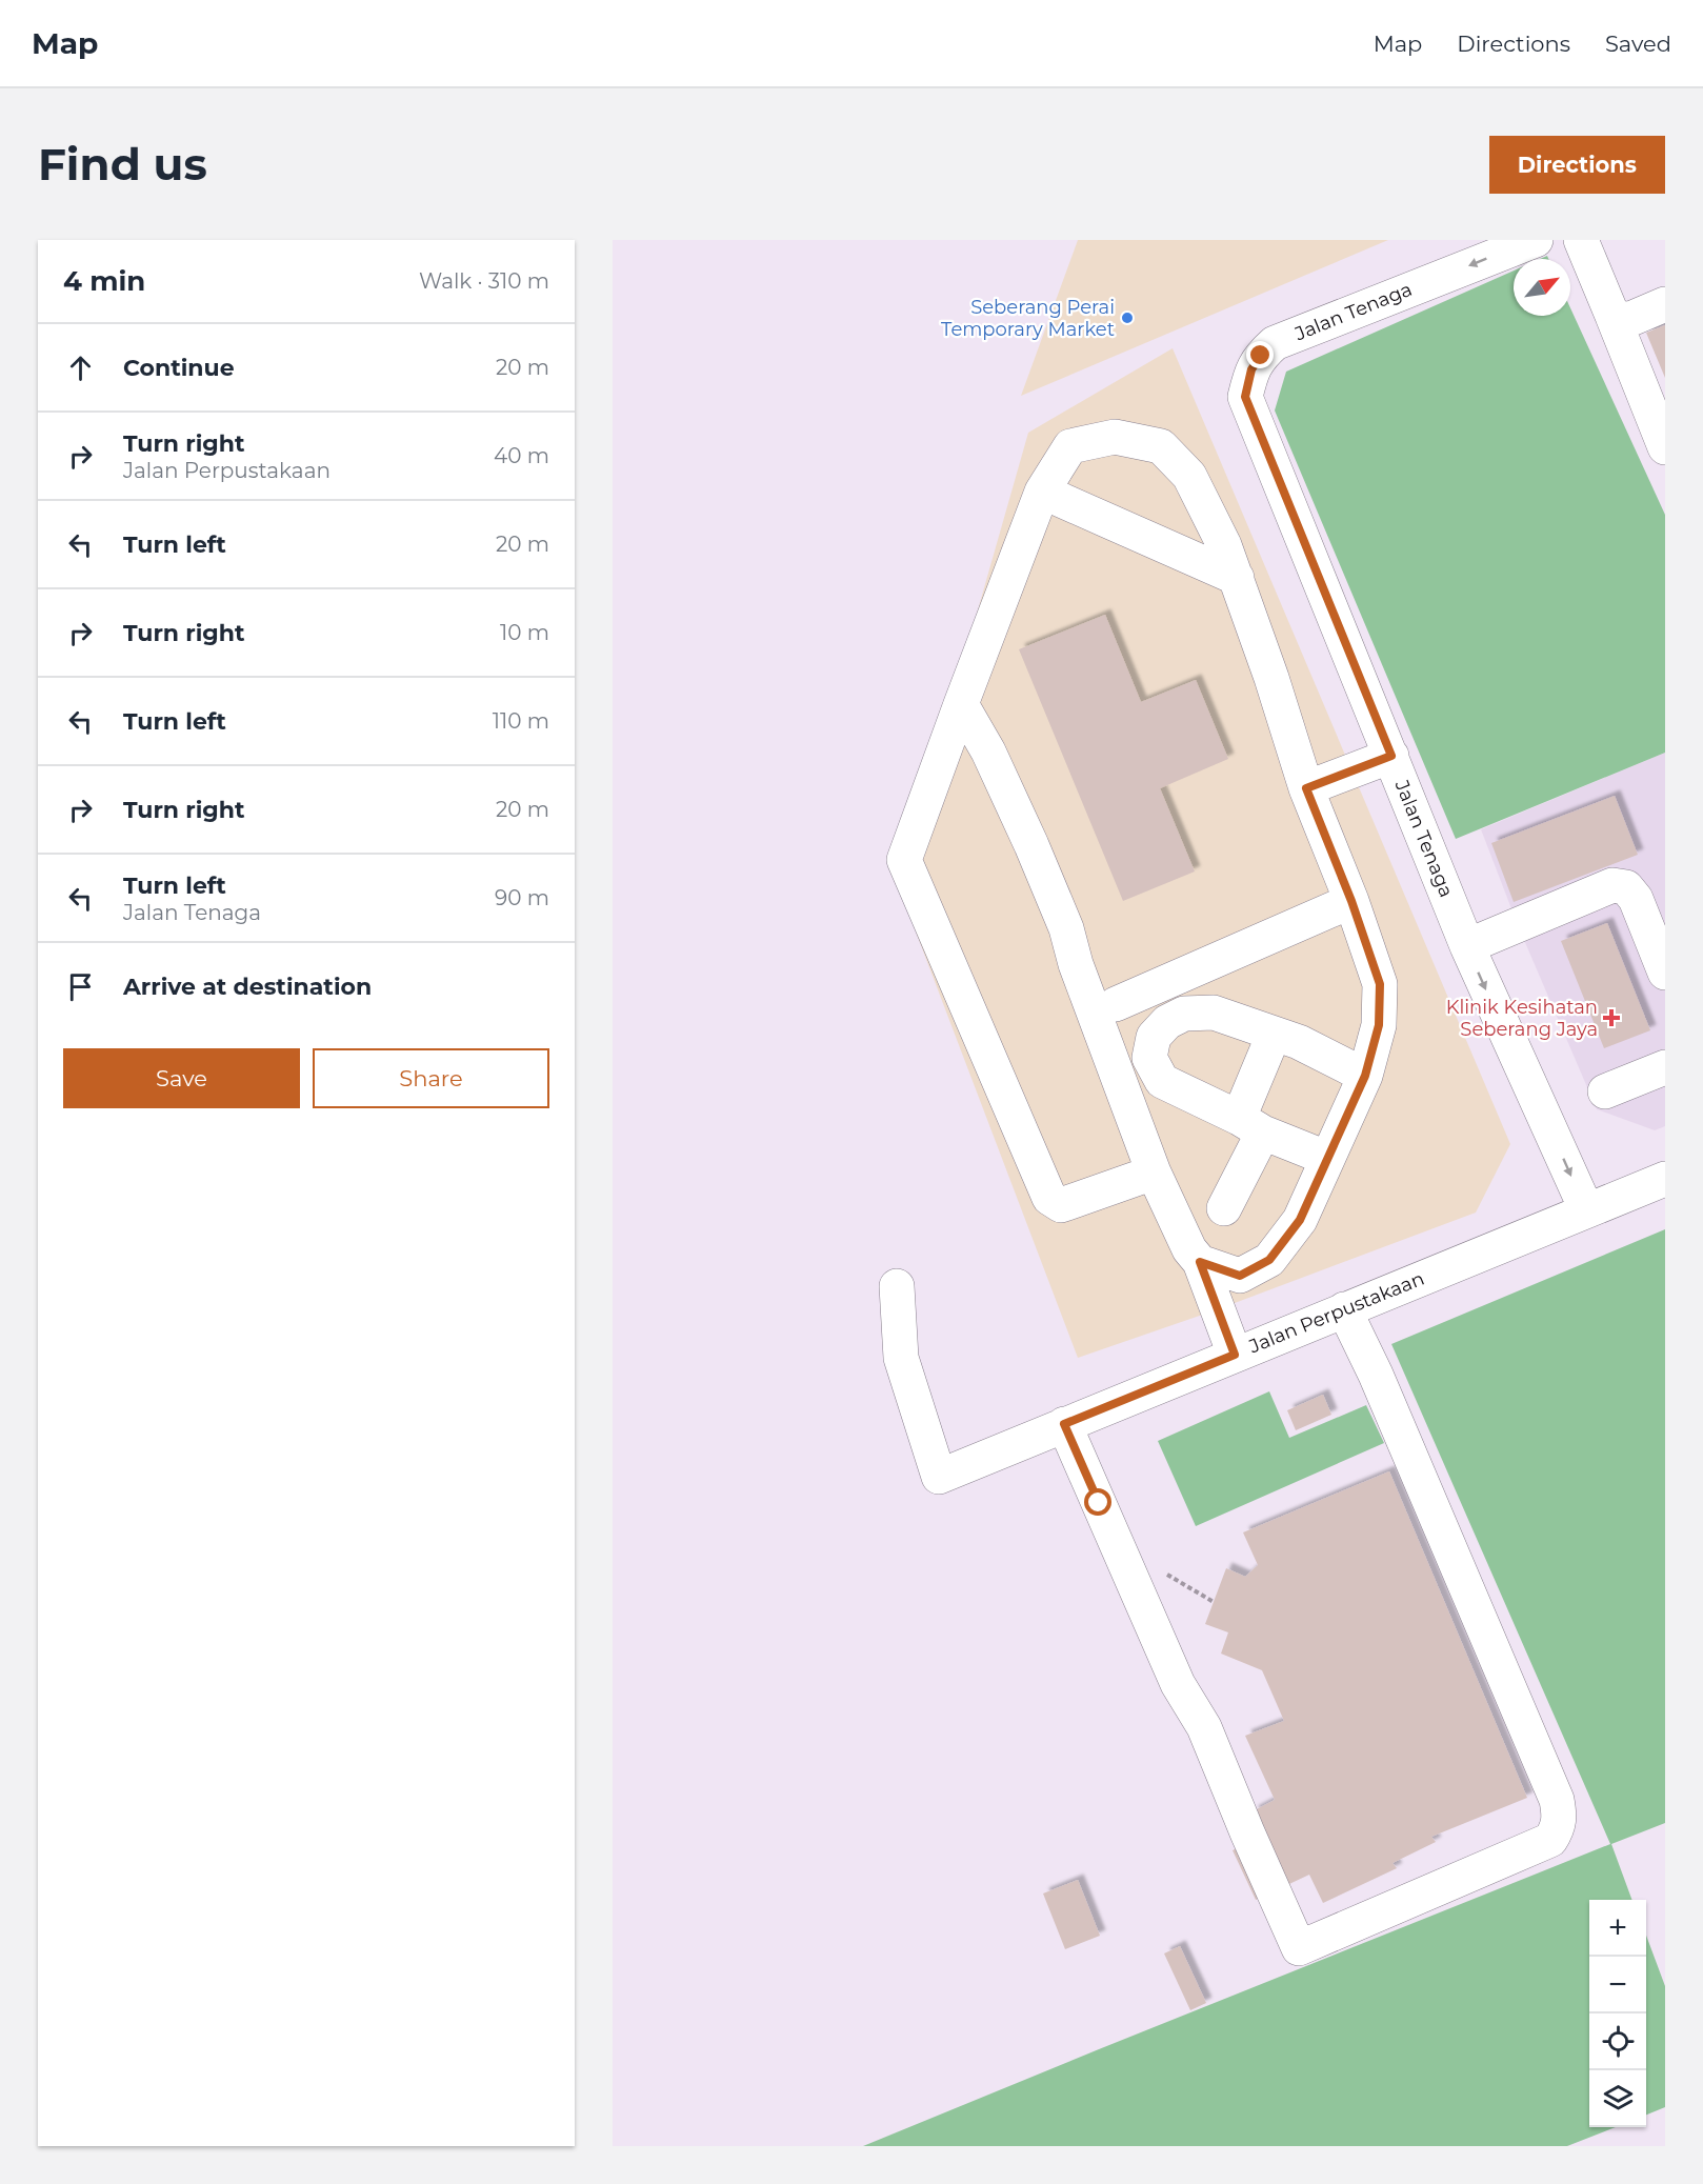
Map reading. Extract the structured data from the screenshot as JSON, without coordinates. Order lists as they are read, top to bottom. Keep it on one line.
{"streets":{"street":["Jalan Tenaga","Jalan Perpustakaan"]},"crossings":[["Jalan Tenaga","Jalan Perpustakaan"]],"places":{"other":["Seberang Perai Temporary Market"],"health":["Klinik Kesihatan Seberang Jaya"]},"north":"top right","page":{"header":"Map","nav":["Map","Directions","Saved"],"buttons":["Directions",["Save","Share"]],"title":"Find us","heading":["4 min","Walk · 310 m"],"list":[["Continue","20 m"],["Turn right","Jalan Perpustakaan","40 m"],["Turn left","20 m"],["Turn right","10 m"],["Turn left","110 m"],["Turn right","20 m"],["Turn left","Jalan Tenaga","90 m"],"Arrive at destination"],"map_buttons":["+","−"]}}
